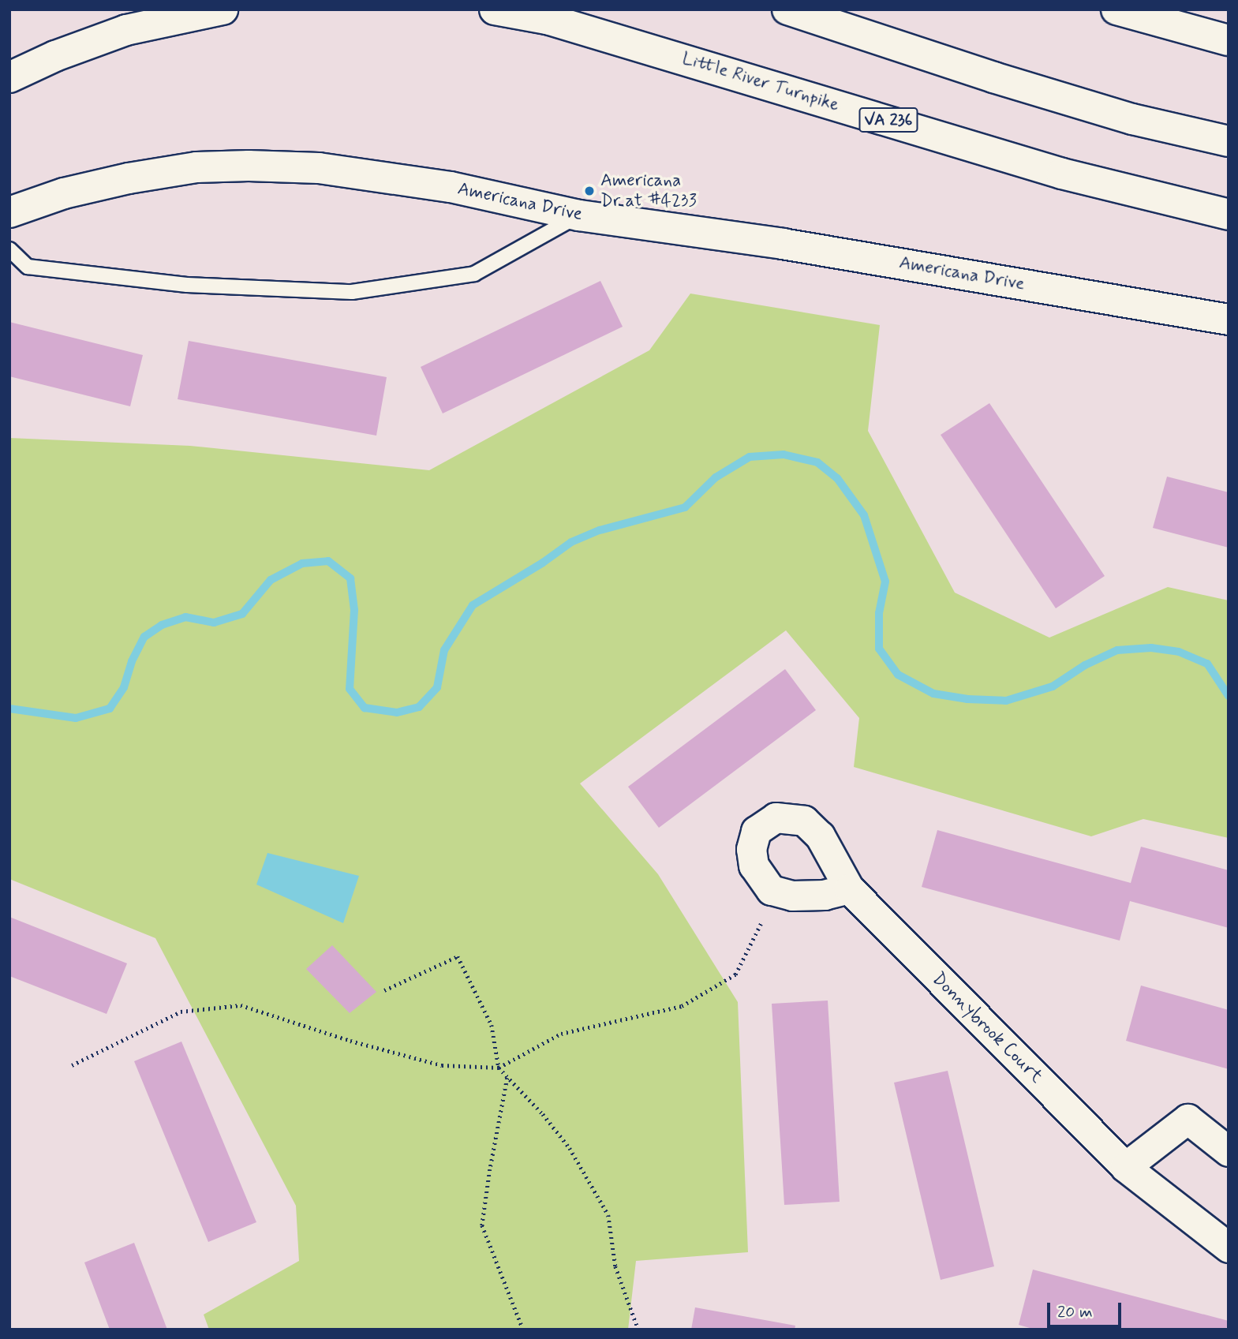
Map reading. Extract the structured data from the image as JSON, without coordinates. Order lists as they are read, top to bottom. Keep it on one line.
{"streets":{"main road":["Little River Turnpike","VA 236","Americana Drive"],"street":["Donnybrook Court"]},"places":["Americana Dr at #4233"],"scale_bar":"20 m"}
